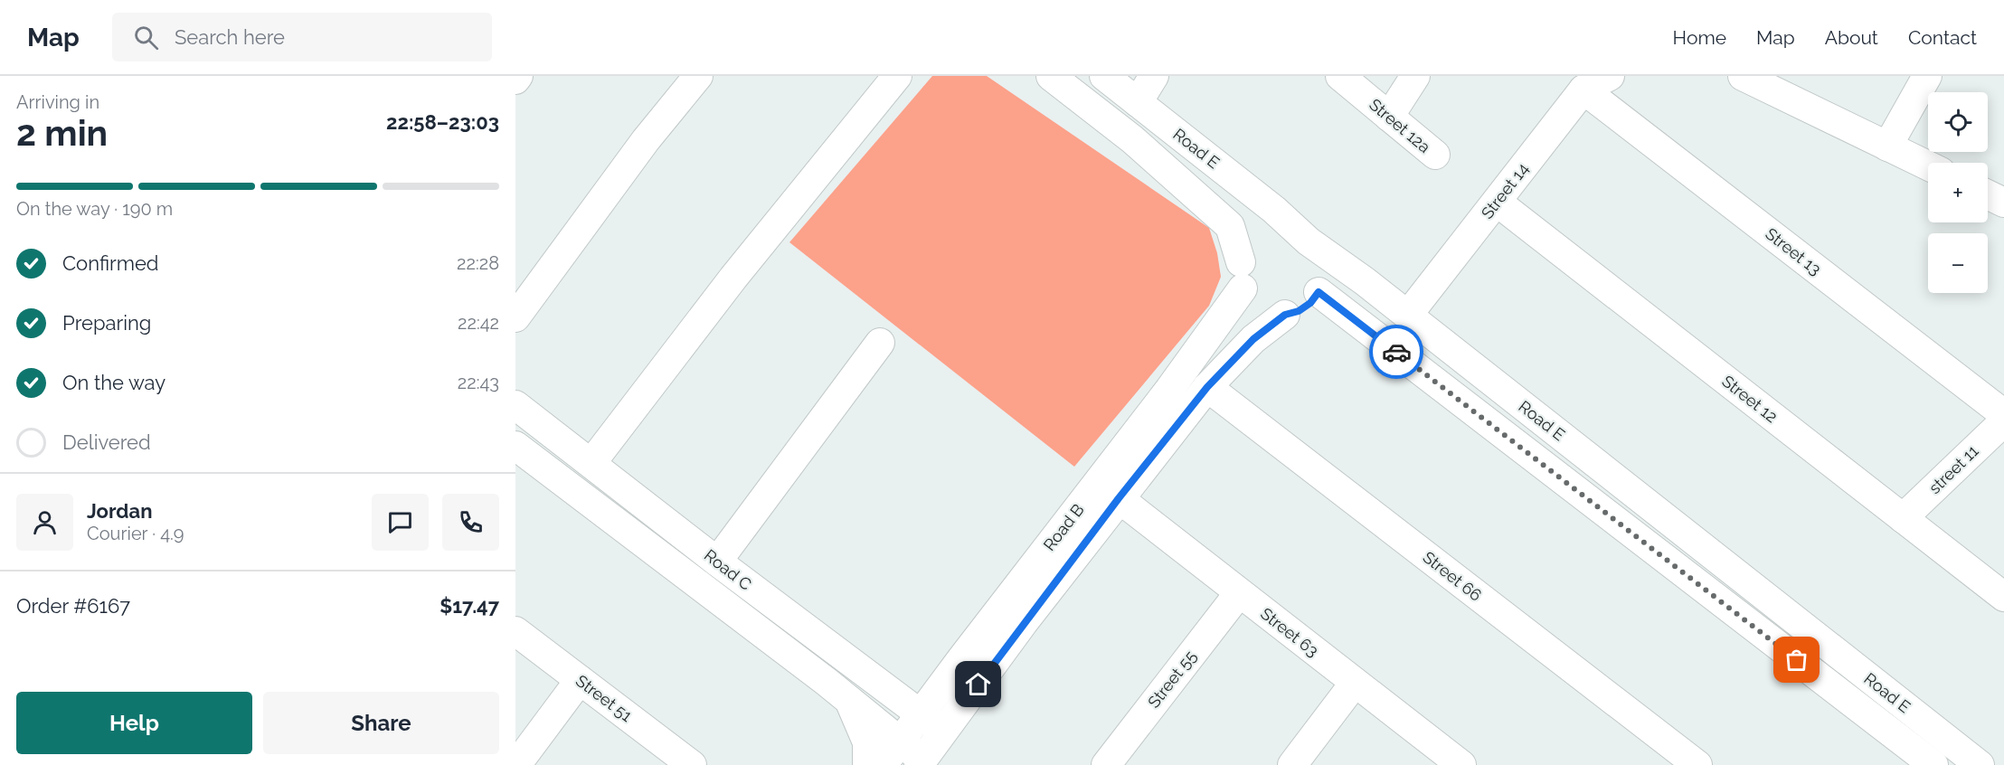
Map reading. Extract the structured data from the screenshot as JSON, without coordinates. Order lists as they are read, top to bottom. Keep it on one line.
{"streets":{"street":["Street 12a","Road E","Street 14","Street 13","Street 12","street 11","Road B","Road C","Street 66","Street 63","Street 55","Street 51"]},"crossings":[["Road E","Street 14"],["Road E","Road B"],["Street 14","Street 13"],["Street 14","Street 12"],["Street 12","street 11"],["Road B","Road C"],["Road B","Street 66"],["Road B","Street 63"],["Street 63","Street 55"]],"page":{"header":"Map","search":"Search here","nav":["Home","Map","About","Contact"],"heading":["2 min","Arriving in","22:58–23:03"],"panel":["Jordan","Courier · 4.9","Order #6167","$17.47"],"map_buttons":["+","−"],"bar":"On the way · 190 m","list":[["Confirmed","22:28"],["Preparing","22:42"],["On the way","22:43"],"Delivered"],"buttons":["Help","Share"]}}
